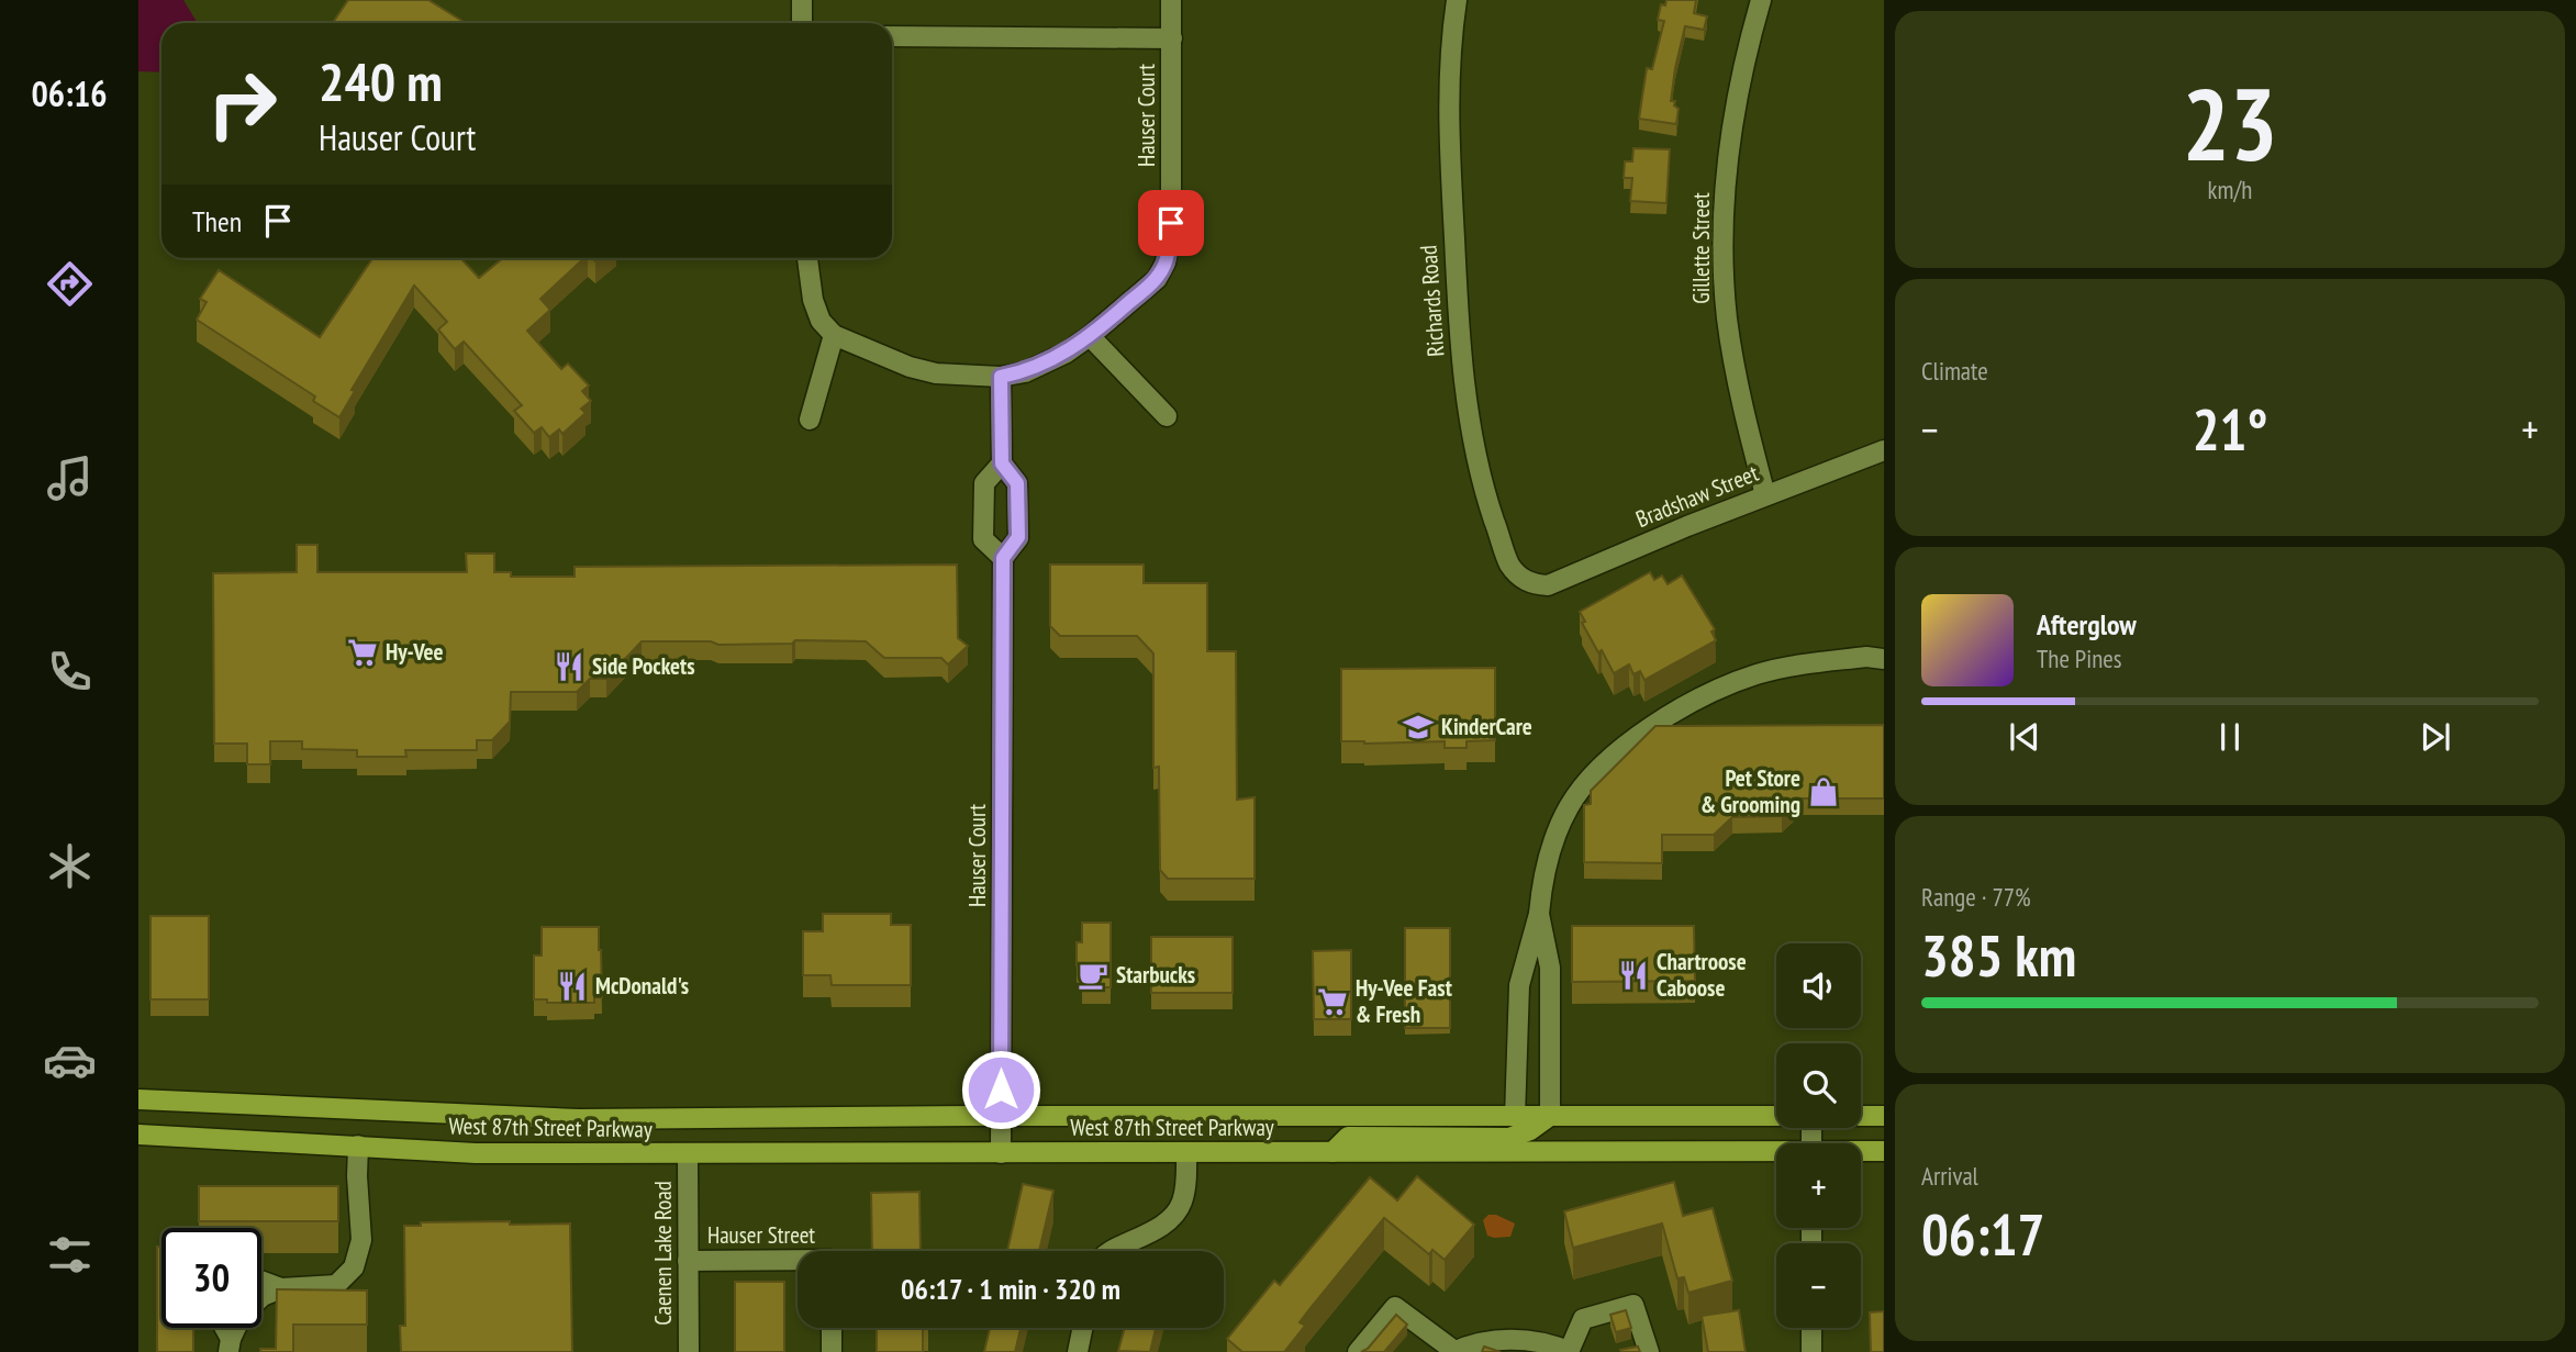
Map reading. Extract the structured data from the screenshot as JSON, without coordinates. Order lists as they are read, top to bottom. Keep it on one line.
{"streets":{"main road":["West 87th Street Parkway"],"street":["Hauser Court","Gillette Street","Richards Road","Bradshaw Street","Hauser Street","Caenen Lake Road"]},"crossings":[["Hauser Court","West 87th Street Parkway"],["Gillette Street","Bradshaw Street"],["Richards Road","Bradshaw Street"],["West 87th Street Parkway","Caenen Lake Road"],["Hauser Street","Caenen Lake Road"]],"places":{"supermarket":["Hy-Vee","Hy-Vee Fast & Fresh"],"restaurant":["Side Pockets","Chartroose Caboose","McDonald's"],"school or university":["KinderCare"],"shop":["Pet Store & Grooming"],"cafe":["Starbucks"]},"page":{"tabs":"06:16","tile":[["23","km/h"],"Climate",["Range · 77%","385 km"],["Arrival","06:17"]],"turn":["240 m","Hauser Court"],"then":"Then","heat":["−","21°","+"],"song":["Afterglow","The Pines"],"map_buttons":["+","−"],"limit":"30","trip":"06:17 · 1 min · 320 m"}}
